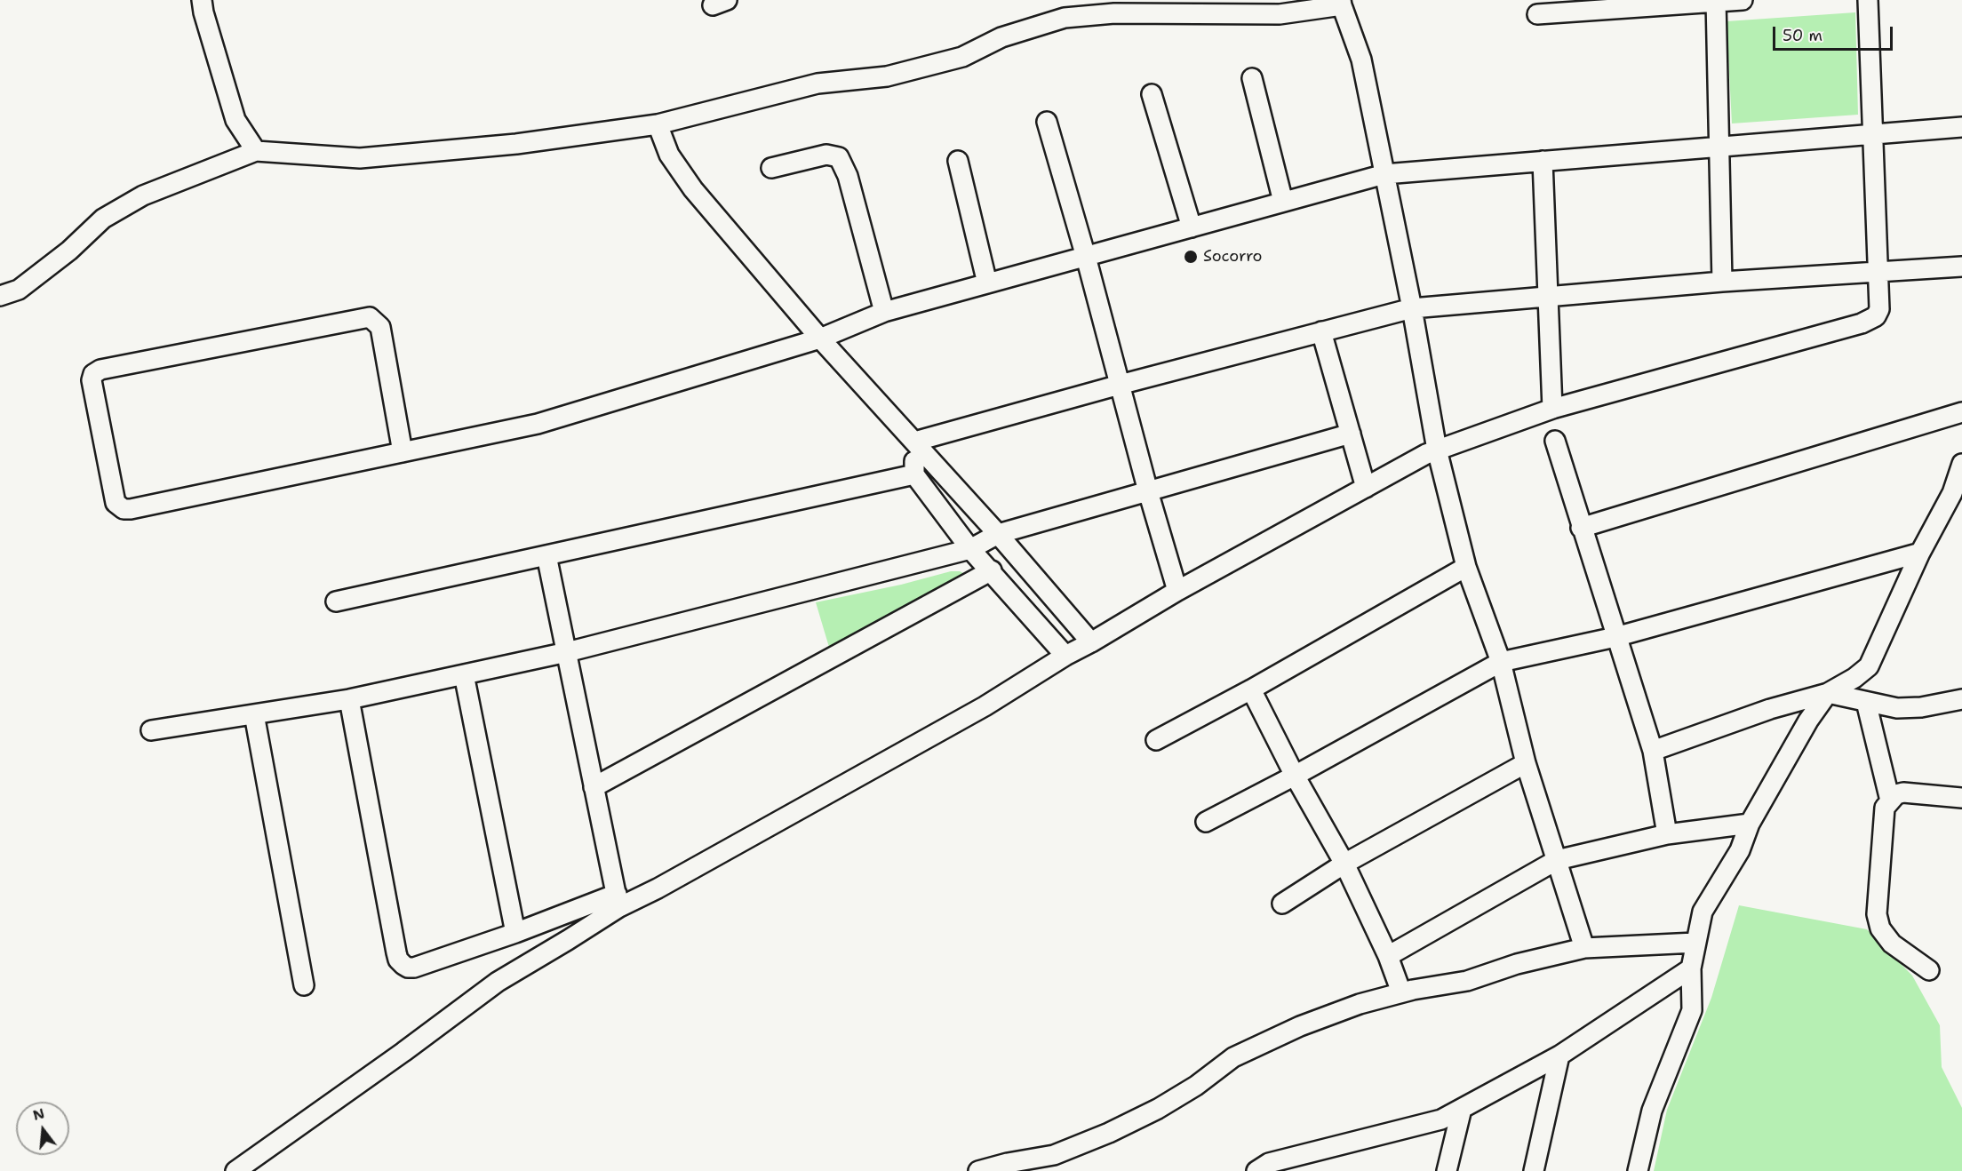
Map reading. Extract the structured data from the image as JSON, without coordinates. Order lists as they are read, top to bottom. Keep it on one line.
{"places":["Socorro"],"scale_bar":"50 m","north":"top"}
